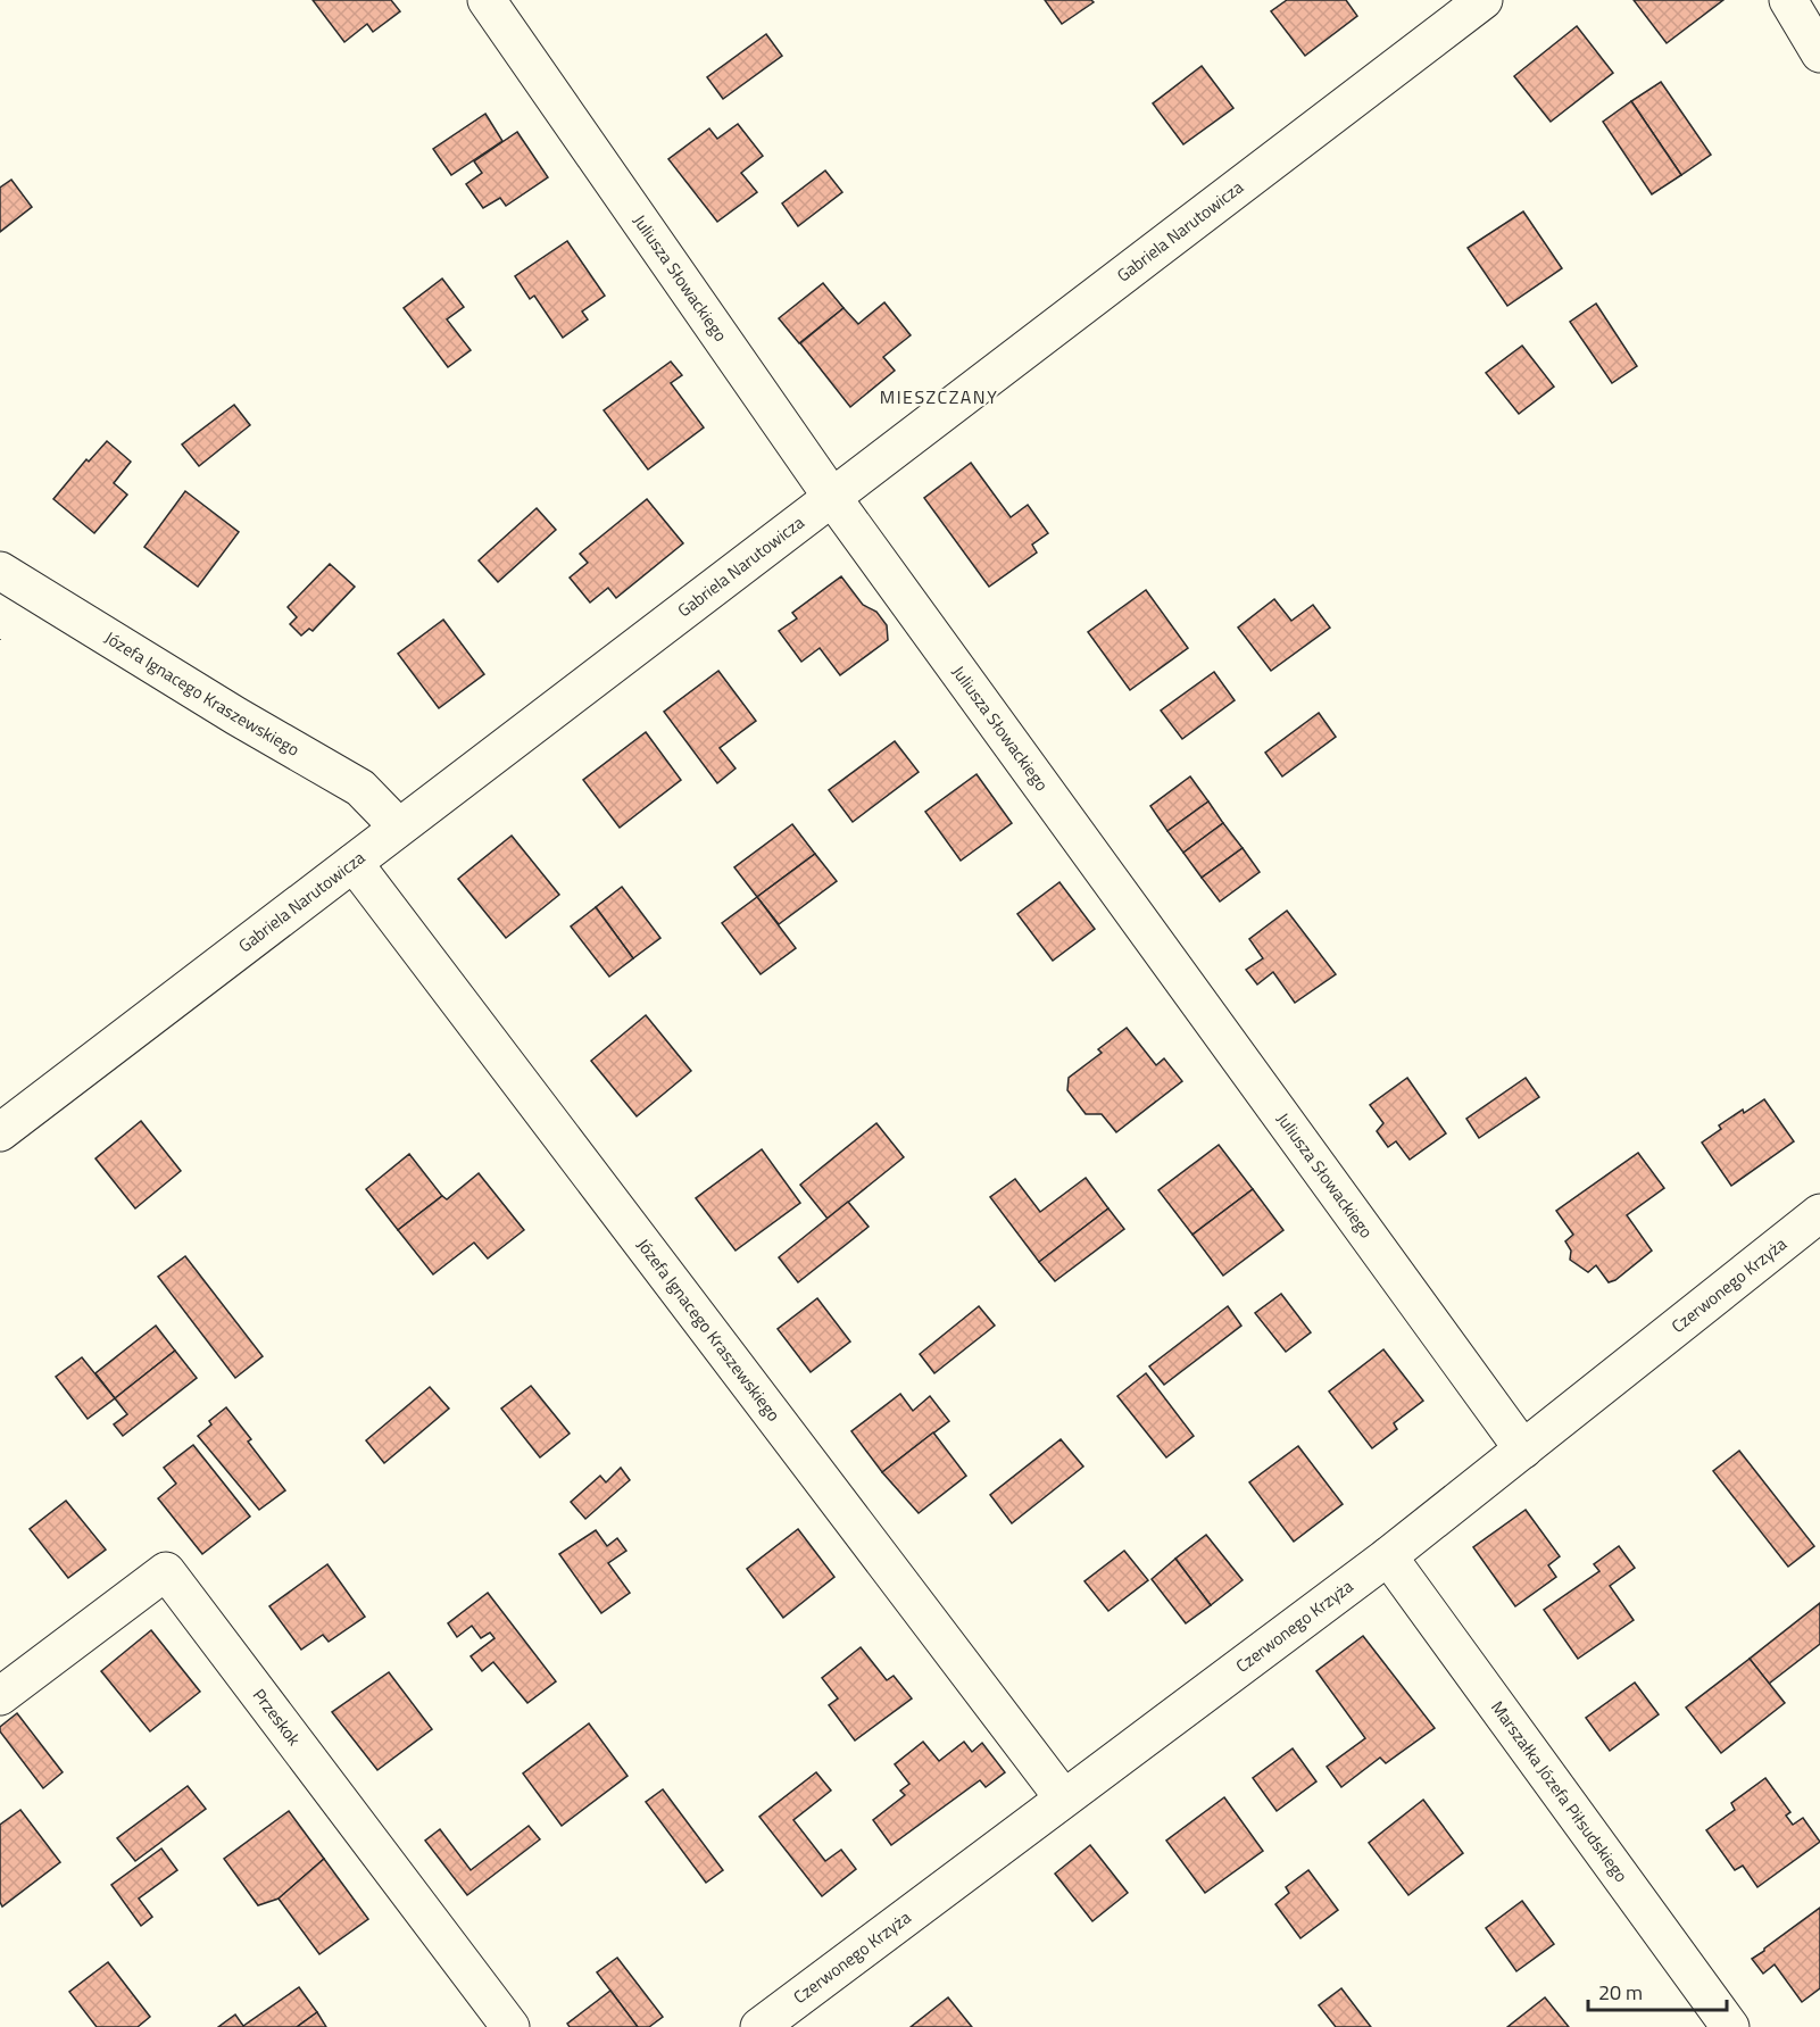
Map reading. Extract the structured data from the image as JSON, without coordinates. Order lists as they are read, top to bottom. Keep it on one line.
{"streets":{"street":["Gabriela Narutowicza","Juliusza Słowackiego","Józefa Ignacego Kraszewskiego","Czerwonego Krzyża","Przeskok","Marszałka Józefa Piłsudskiego"]},"crossings":[["Gabriela Narutowicza","Juliusza Słowackiego"],["Gabriela Narutowicza","Józefa Ignacego Kraszewskiego"],["Juliusza Słowackiego","Czerwonego Krzyża"],["Józefa Ignacego Kraszewskiego","Czerwonego Krzyża"],["Czerwonego Krzyża","Marszałka Józefa Piłsudskiego"]],"districts":["MIESZCZANY"],"scale_bar":"20 m"}
